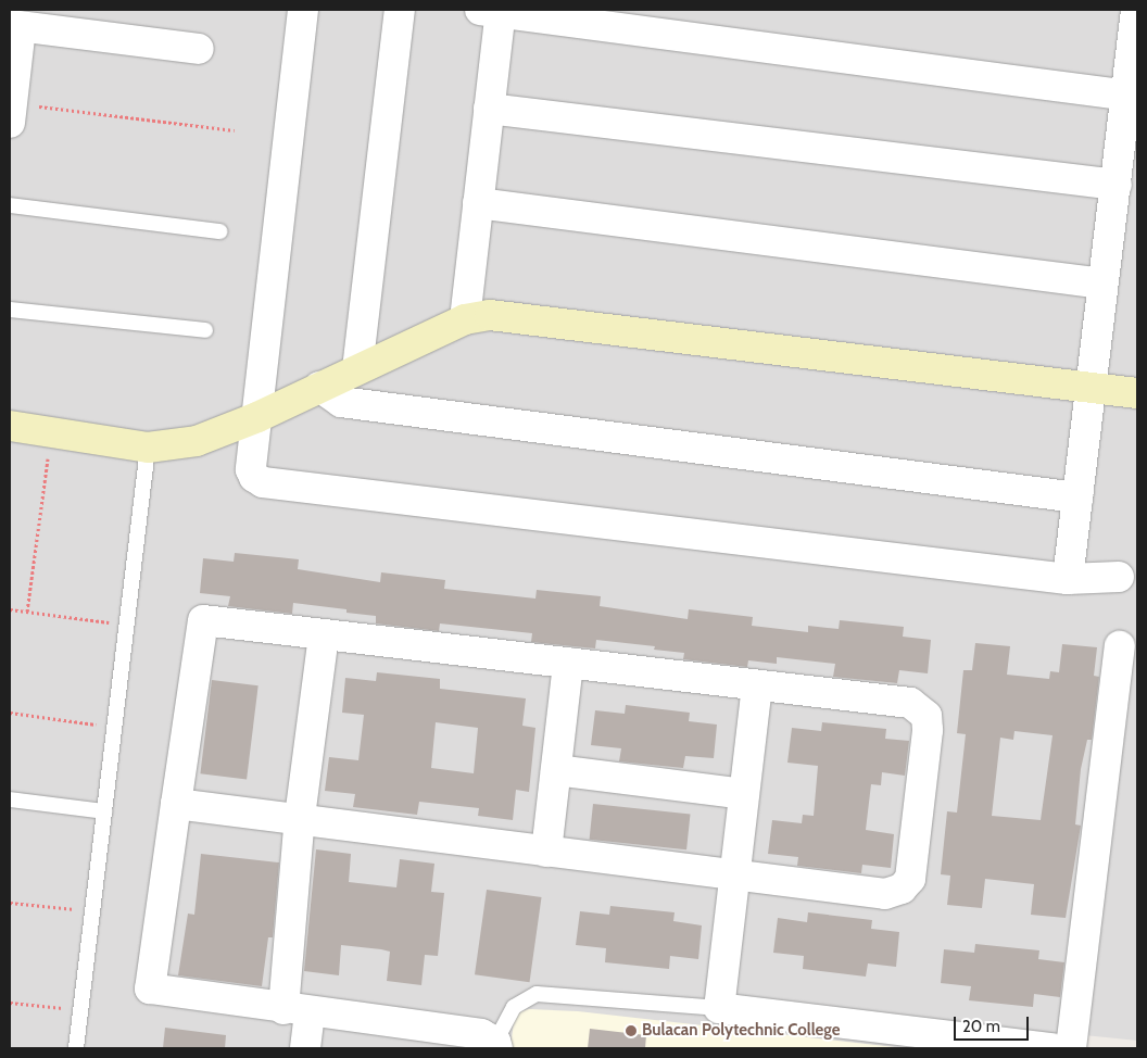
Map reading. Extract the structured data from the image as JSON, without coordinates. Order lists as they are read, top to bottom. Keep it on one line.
{"places":["Bulacan Polytechnic College"],"scale_bar":"20 m"}
